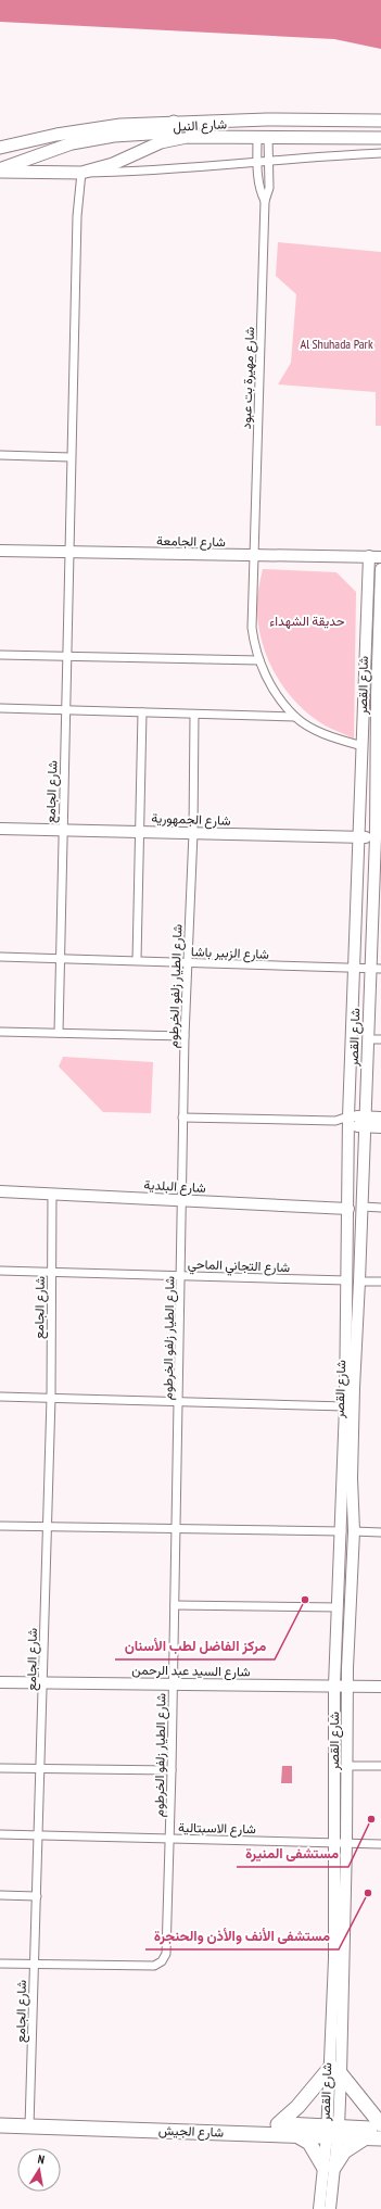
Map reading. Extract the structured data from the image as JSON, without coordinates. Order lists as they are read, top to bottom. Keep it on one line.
{"streets":{"highway":["شارع الجيش"],"main road":["شارع النيل","شارع الجامعة","شارع القصر","شارع الجمهورية","شارع البلدية","شارع السيد عبد الرحمن"],"street":["شارع مهيرة بت عبود","شارع الجامع","شارع الزبير باشا","شارع الطيار زلفو الخرطوم","شارع التجاني الماحي","شارع الاسبتالية"]},"crossings":[["شارع النيل","شارع الجامع"],["شارع مهيرة بت عبود","شارع الجامعة"],["شارع الجامعة","شارع القصر"],["شارع الجامعة","شارع الجامع"],["شارع القصر","شارع الجمهورية"],["شارع القصر","شارع الزبير باشا"],["شارع القصر","شارع البلدية"],["شارع القصر","شارع التجاني الماحي"],["شارع القصر","شارع السيد عبد الرحمن"],["شارع القصر","شارع الاسبتالية"],["شارع القصر","شارع الجيش"],["شارع الجامع","شارع الجمهورية"],["شارع الجامع","شارع الزبير باشا"],["شارع الجامع","شارع الطيار زلفو الخرطوم"],["شارع الجامع","شارع البلدية"],["شارع الجامع","شارع التجاني الماحي"],["شارع الجامع","شارع السيد عبد الرحمن"],["شارع الجامع","شارع الاسبتالية"],["شارع الجامع","شارع الجيش"],["شارع الجمهورية","شارع الطيار زلفو الخرطوم"],["شارع الزبير باشا","شارع الطيار زلفو الخرطوم"],["شارع الطيار زلفو الخرطوم","شارع البلدية"],["شارع الطيار زلفو الخرطوم","شارع التجاني الماحي"],["شارع الطيار زلفو الخرطوم","شارع السيد عبد الرحمن"],["شارع الطيار زلفو الخرطوم","شارع الاسبتالية"]],"parks":["Al Shuhada Park","حديقة الشهداء"],"places":["مركز الفاضل لطب الأسنان","مستشفى المنيرة","مستشفى الأنف والأذن والحنجرة"],"north":"top"}
